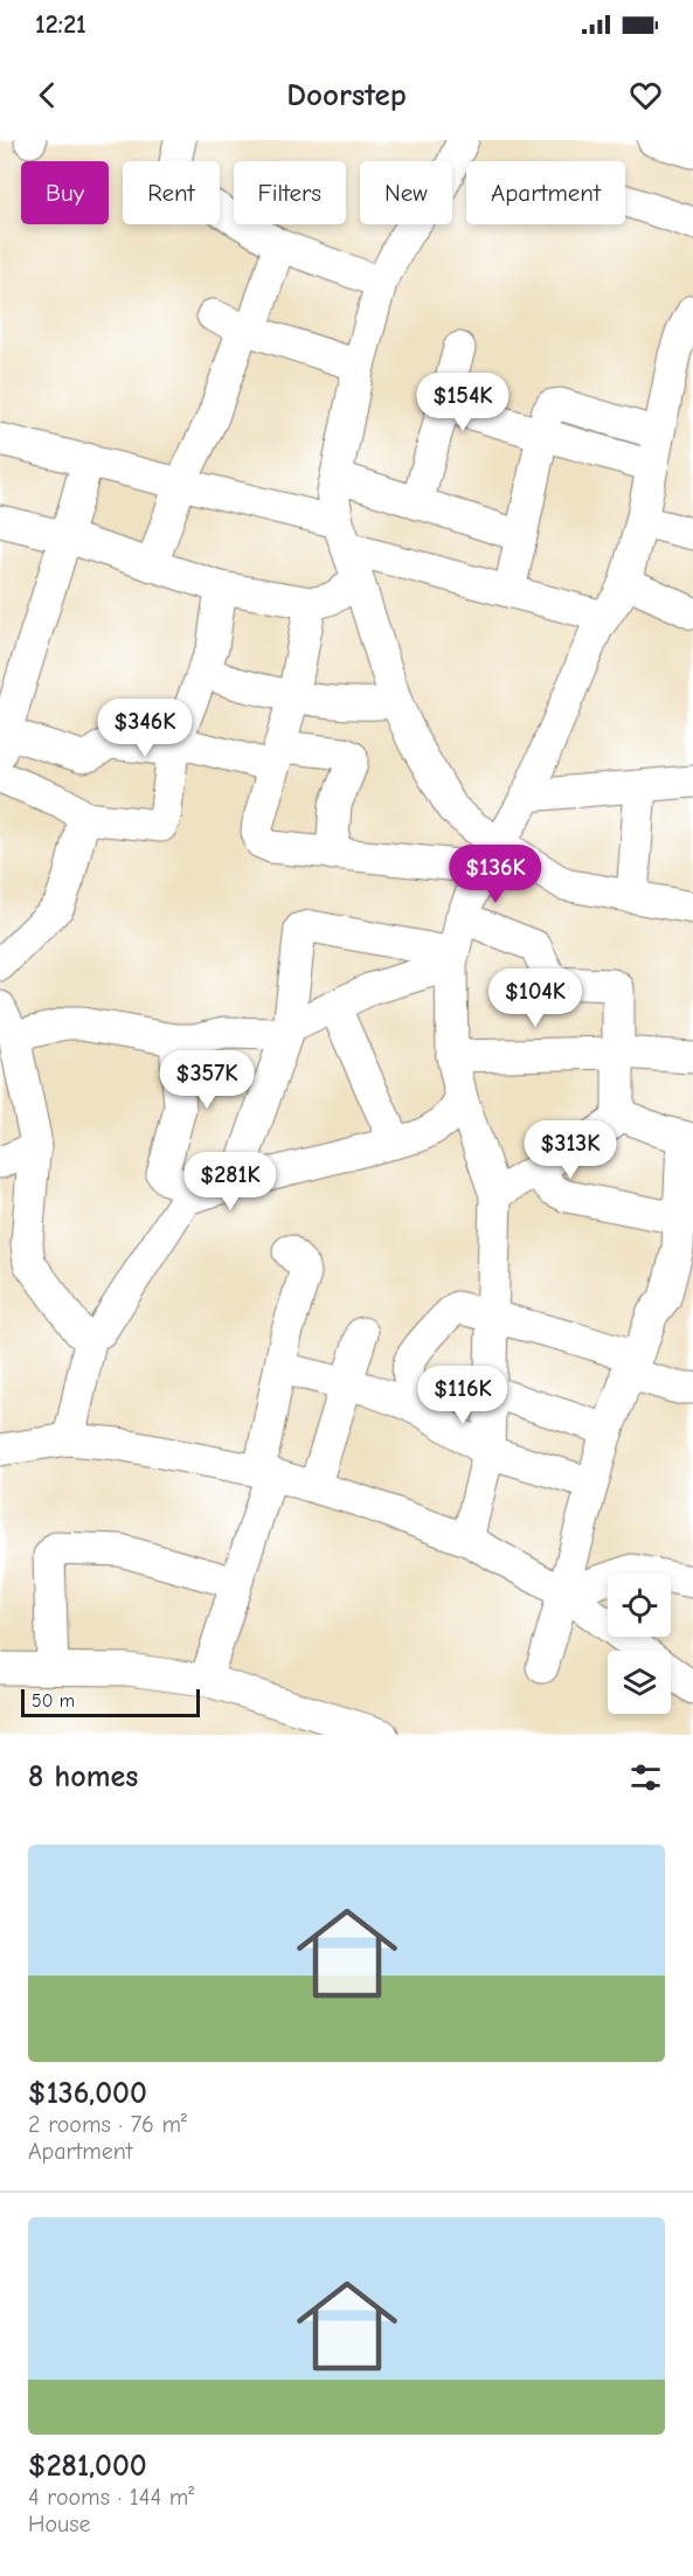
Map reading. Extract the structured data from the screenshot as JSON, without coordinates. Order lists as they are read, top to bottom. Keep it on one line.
{"scale_bar":"50 m","page":{"status":"12:21","header":"Doorstep","chip":["Buy","Rent","Filters","New","Apartment"],"price":["$154K","$346K","$136K","$104K","$357K","$313K","$281K","$116K"],"scale":"50 m","heading":"8 homes","list":[{"name":"$136,000","note":"2 rooms · 76 m² · Apartment"},{"name":"$281,000","note":"4 rooms · 144 m² · House"}]}}
